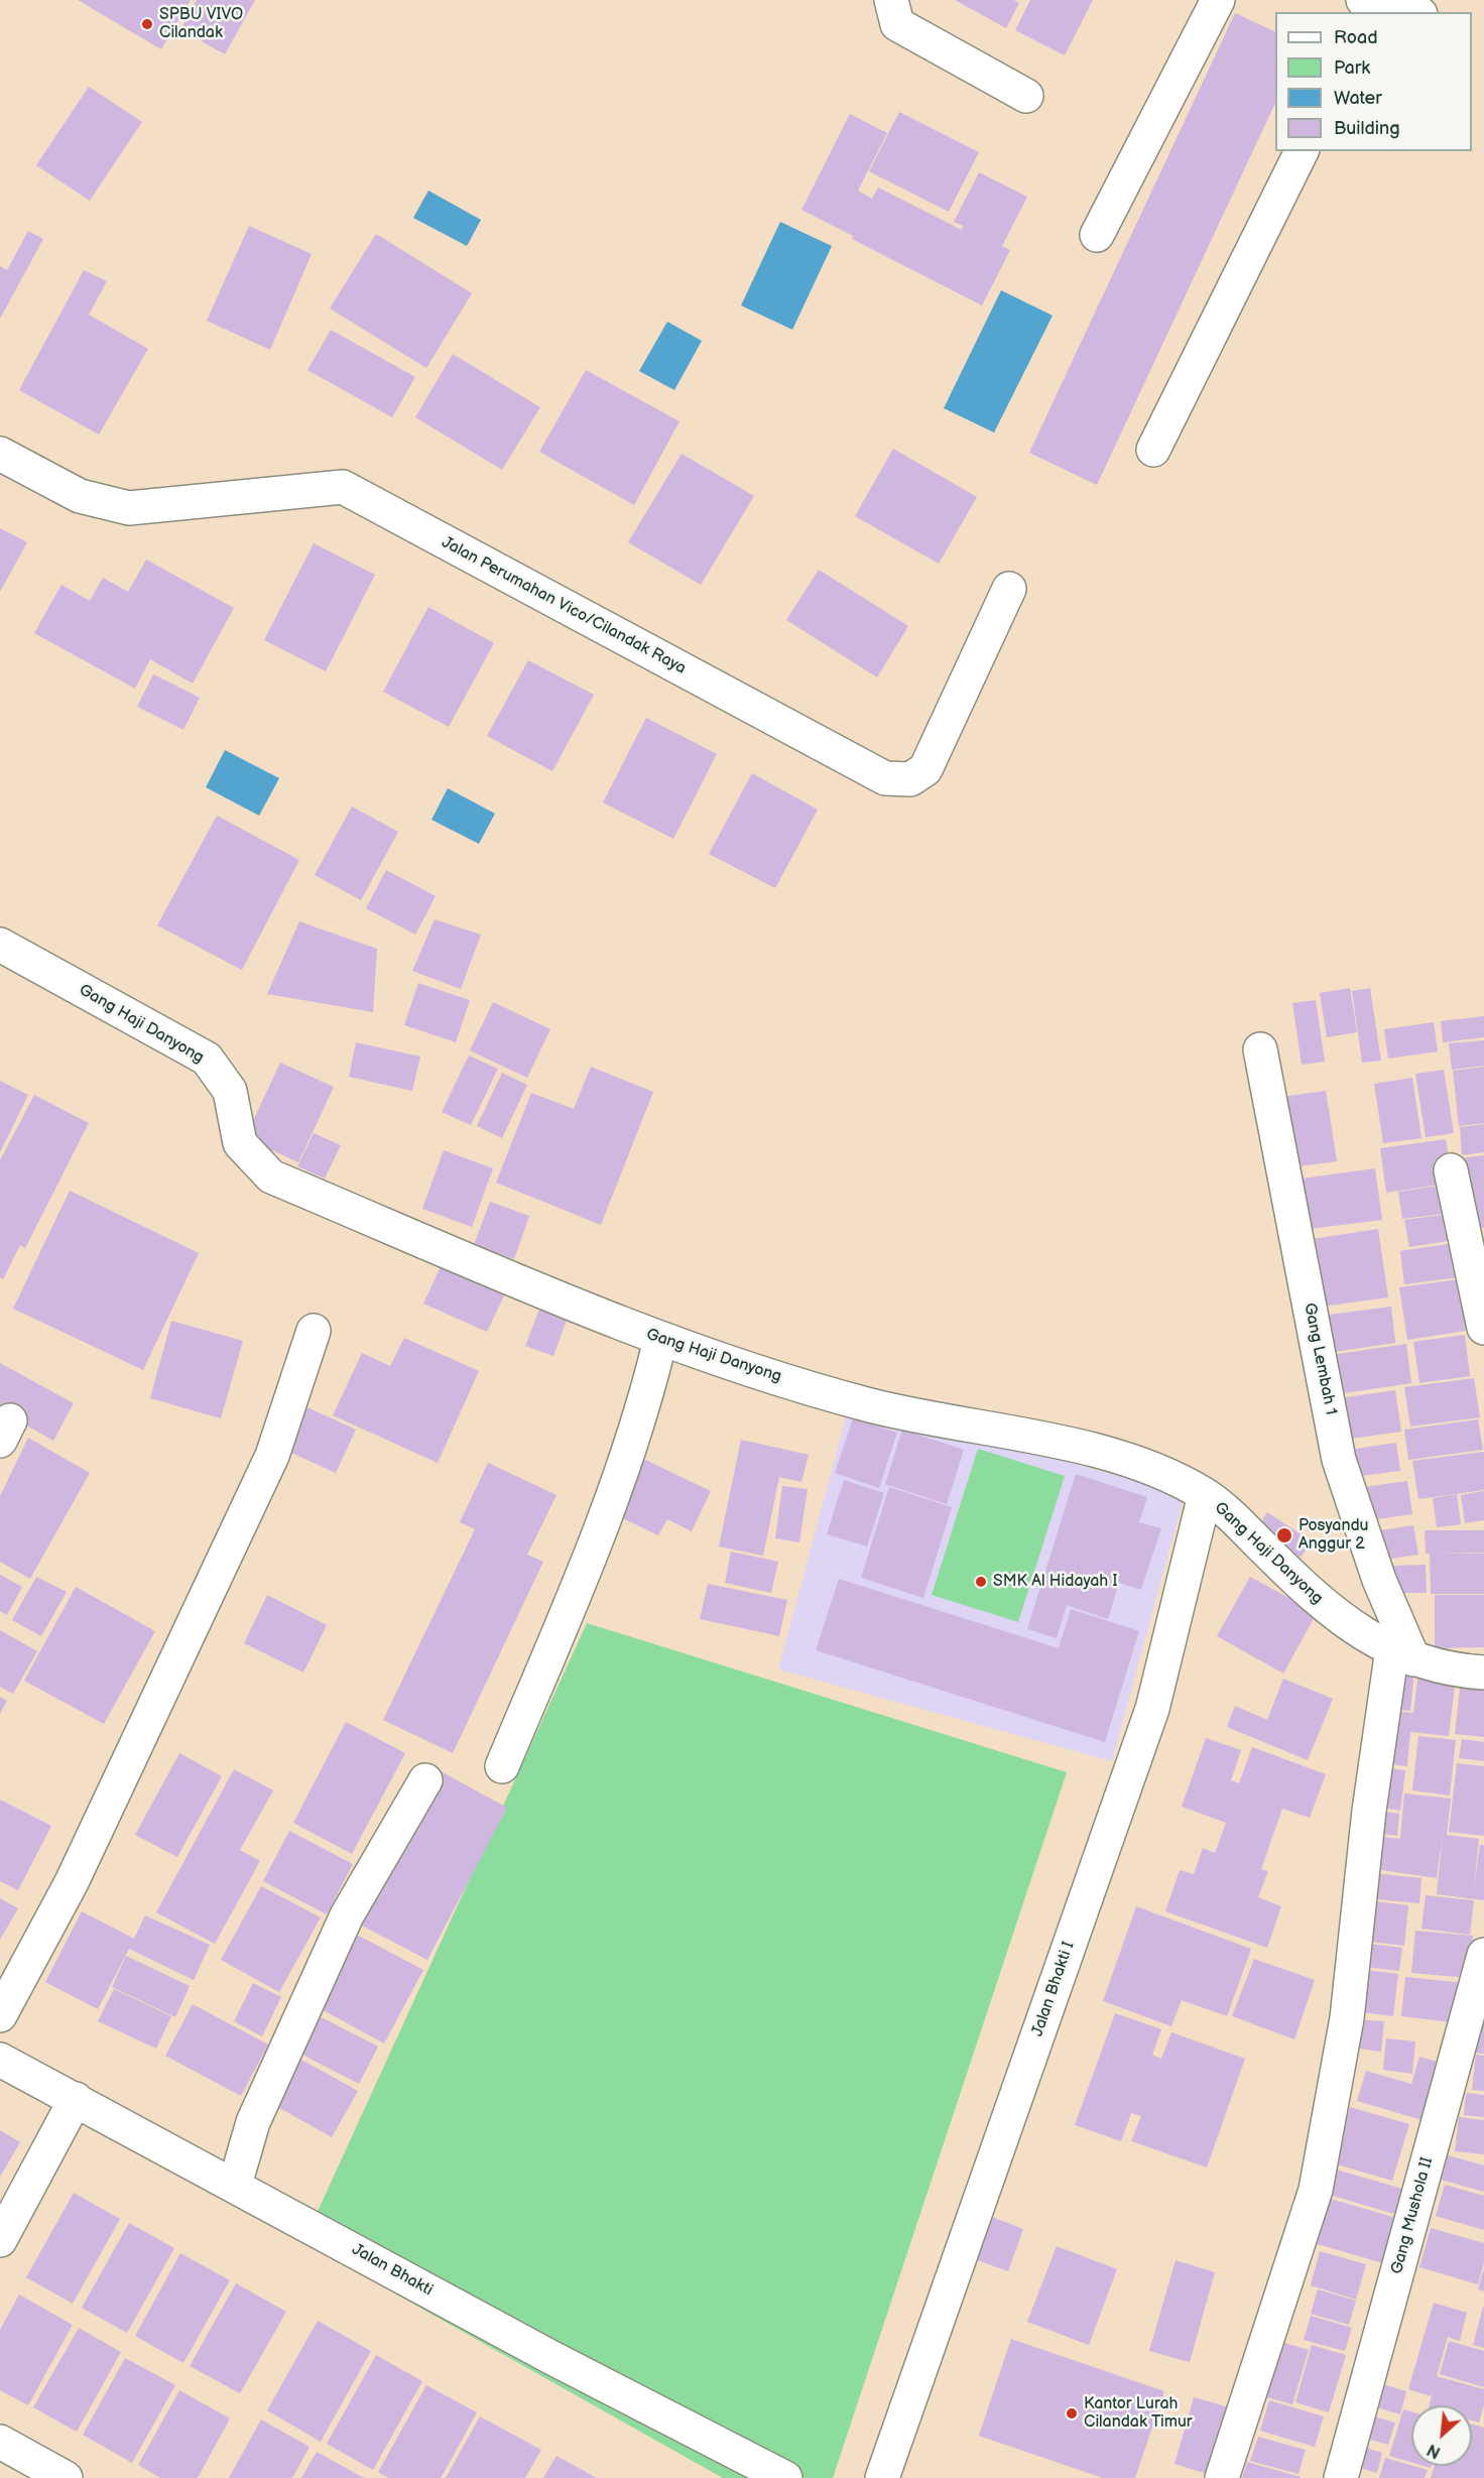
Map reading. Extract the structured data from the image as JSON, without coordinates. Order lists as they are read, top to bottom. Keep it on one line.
{"streets":{"street":["Jalan Perumahan Vico/Cilandak Raya","Gang Haji Danyong","Gang Lembah 1","Jalan Bhakti I","Gang Mushola II","Jalan Bhakti"]},"crossings":[["Gang Haji Danyong","Gang Lembah 1"],["Gang Haji Danyong","Jalan Bhakti I"]],"places":["SPBU VIVO Cilandak","Posyandu Anggur 2","SMK Al Hidayah I","Kantor Lurah Cilandak Timur"],"legend":["Road","Park","Water","Building"],"north":"bottom left"}
